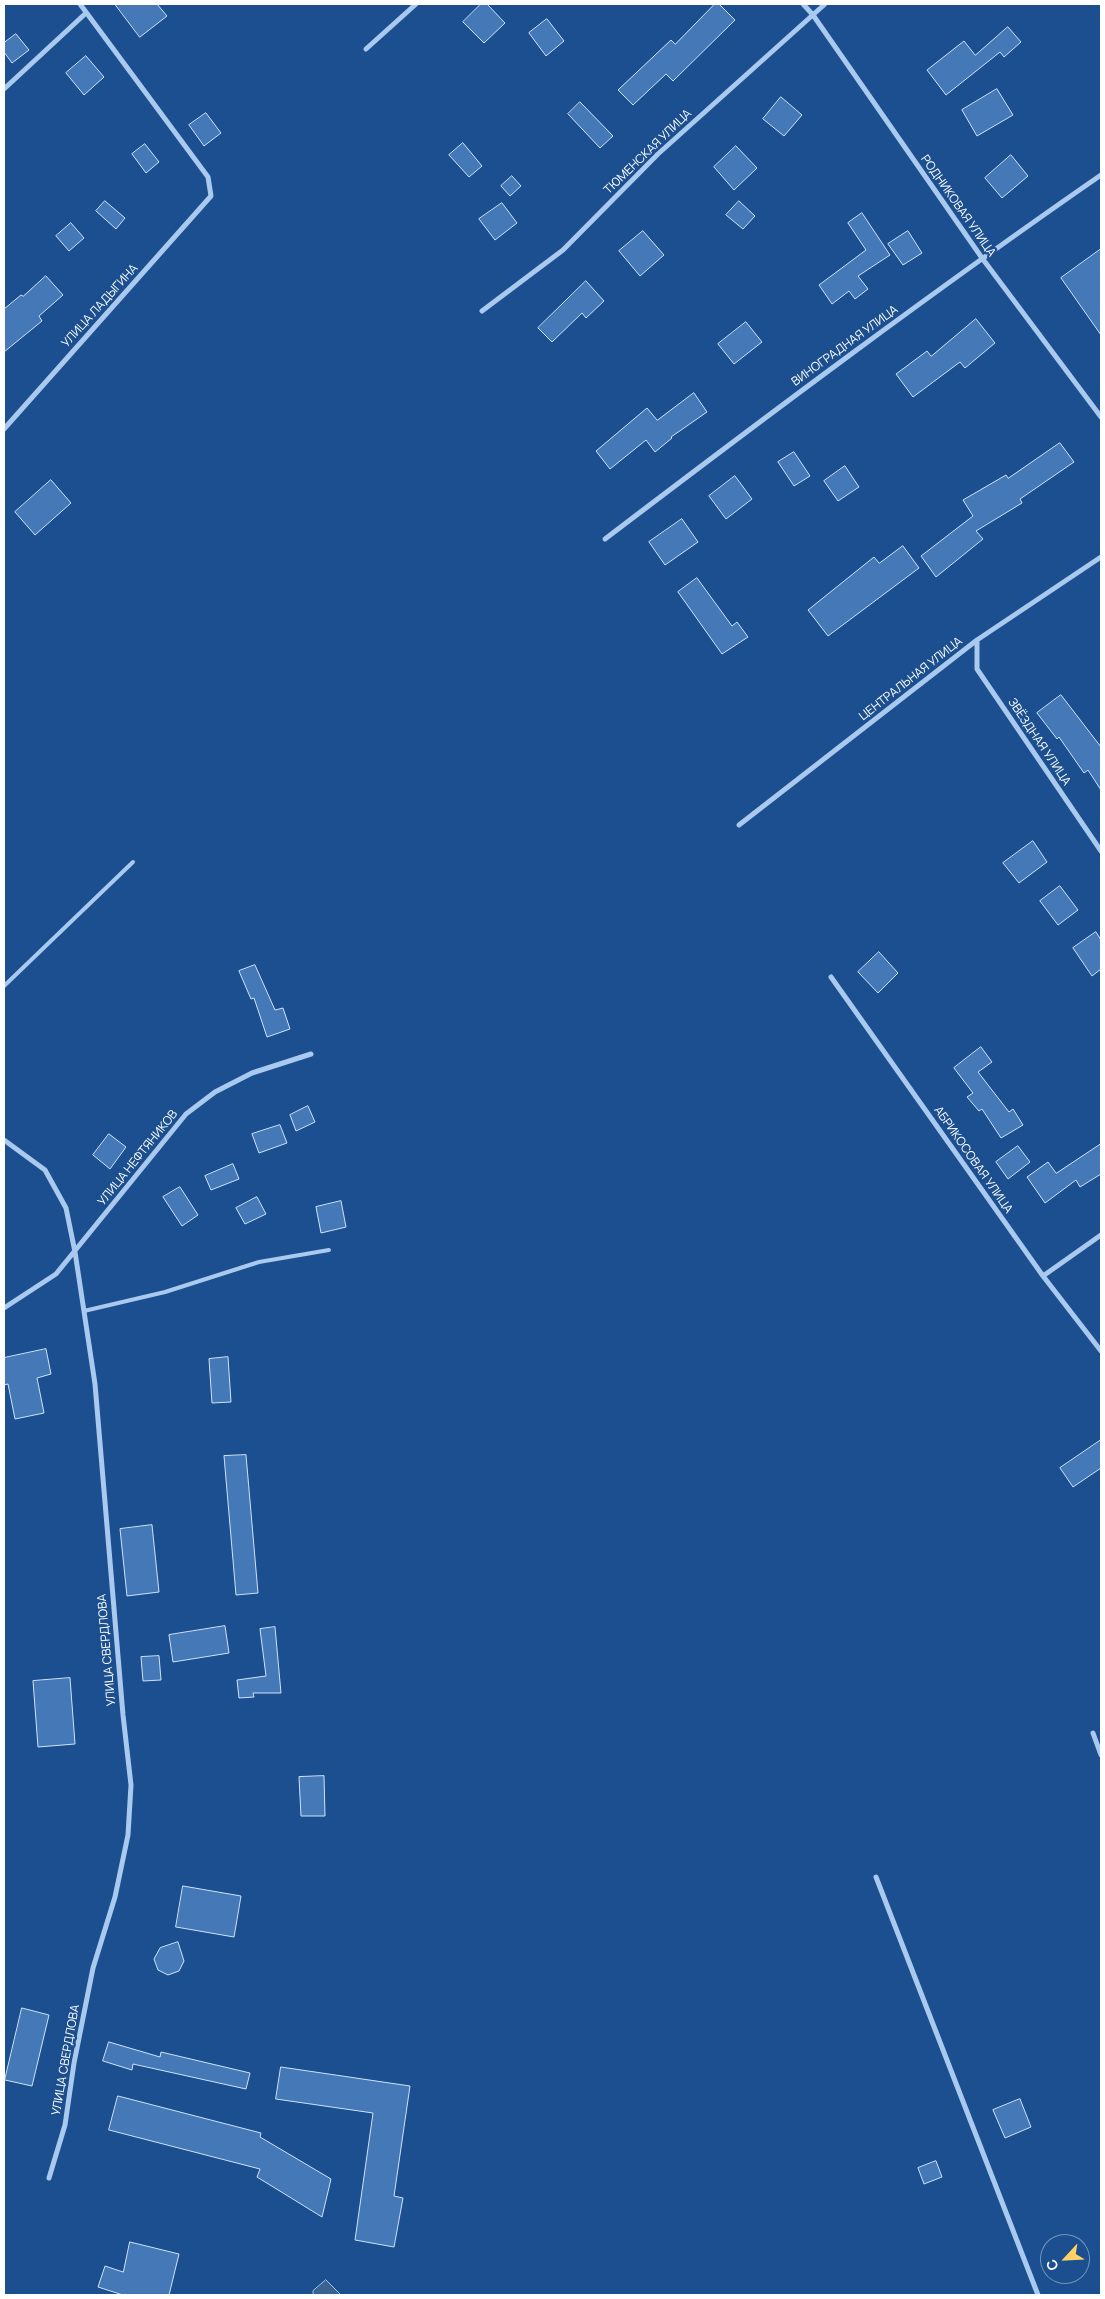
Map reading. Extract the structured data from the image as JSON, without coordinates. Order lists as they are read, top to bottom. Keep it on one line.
{"streets":{"street":["ТЮМЕНСКАЯ УЛИЦА","РОДНИКОВАЯ УЛИЦА","УЛИЦА ЛАДЫГИНА","ВИНОГРАДНАЯ УЛИЦА","ЦЕНТРАЛЬНАЯ УЛИЦА","ЗВЁЗДНАЯ УЛИЦА","УЛИЦА НЕФТЯНИКОВ","АБРИКОСОВАЯ УЛИЦА","УЛИЦА СВЕРДЛОВА"]},"crossings":[["ТЮМЕНСКАЯ УЛИЦА","РОДНИКОВАЯ УЛИЦА"],["РОДНИКОВАЯ УЛИЦА","ВИНОГРАДНАЯ УЛИЦА"],["ЦЕНТРАЛЬНАЯ УЛИЦА","ЗВЁЗДНАЯ УЛИЦА"],["УЛИЦА НЕФТЯНИКОВ","УЛИЦА СВЕРДЛОВА"]],"north":"bottom left"}
